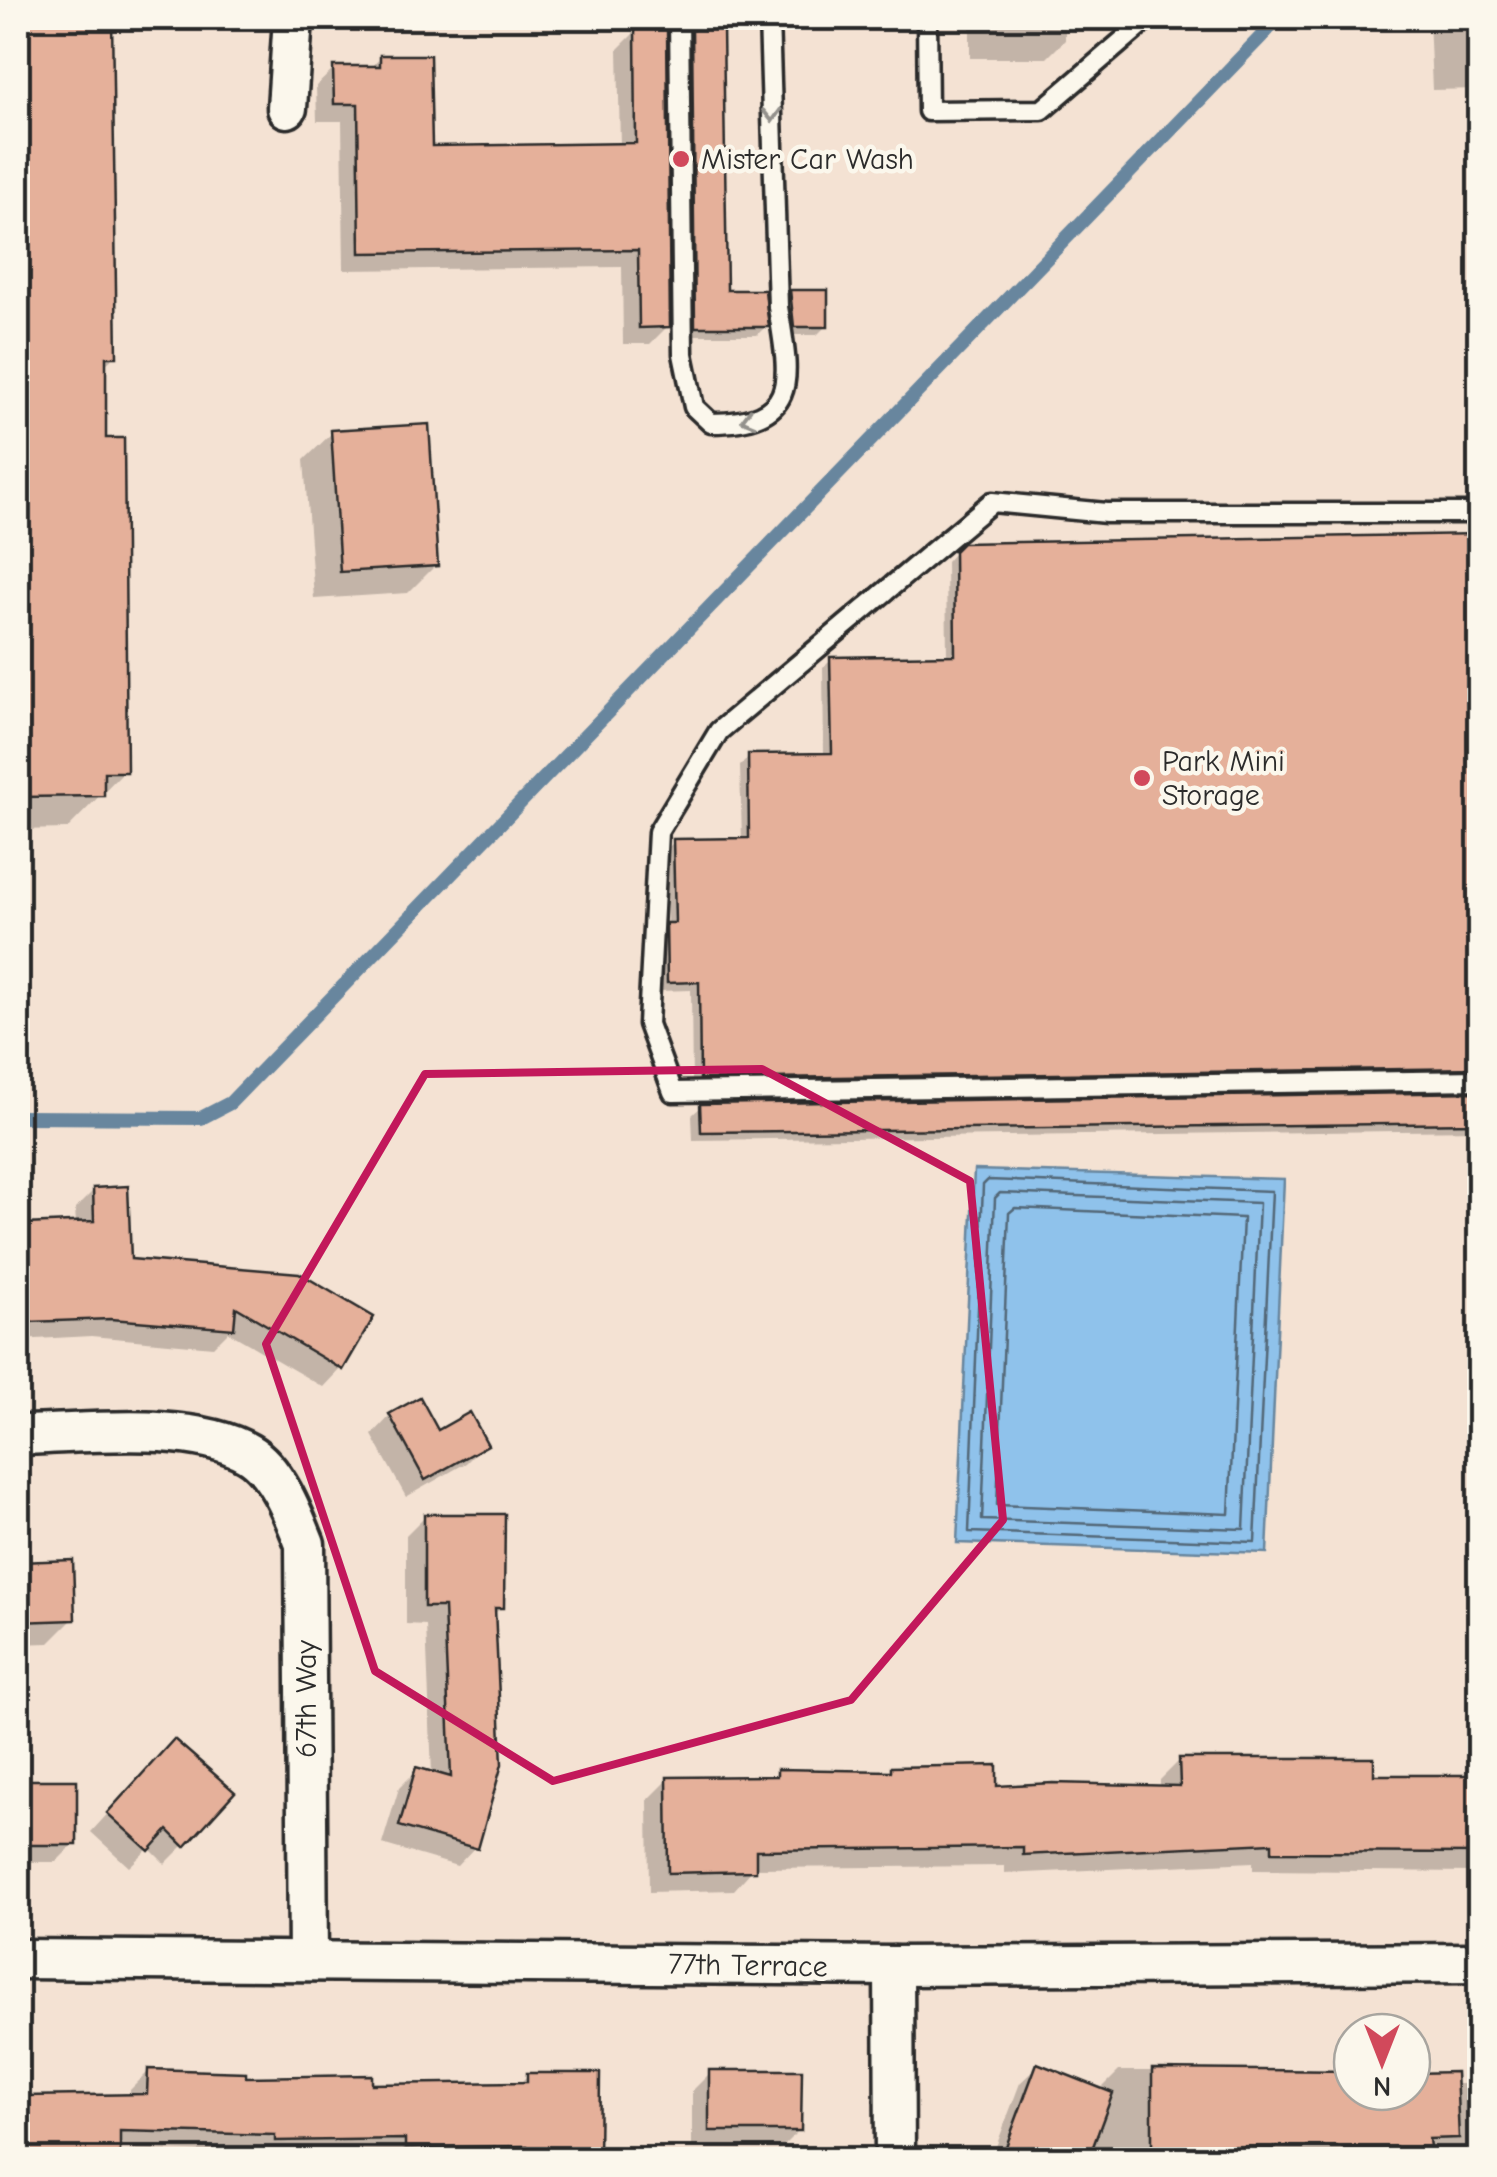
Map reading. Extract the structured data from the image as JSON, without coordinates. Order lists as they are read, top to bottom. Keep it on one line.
{"streets":{"street":["67th Way","77th Terrace"]},"crossings":[["67th Way","77th Terrace"]],"places":["Mister Car Wash","Park Mini Storage"],"north":"bottom"}
